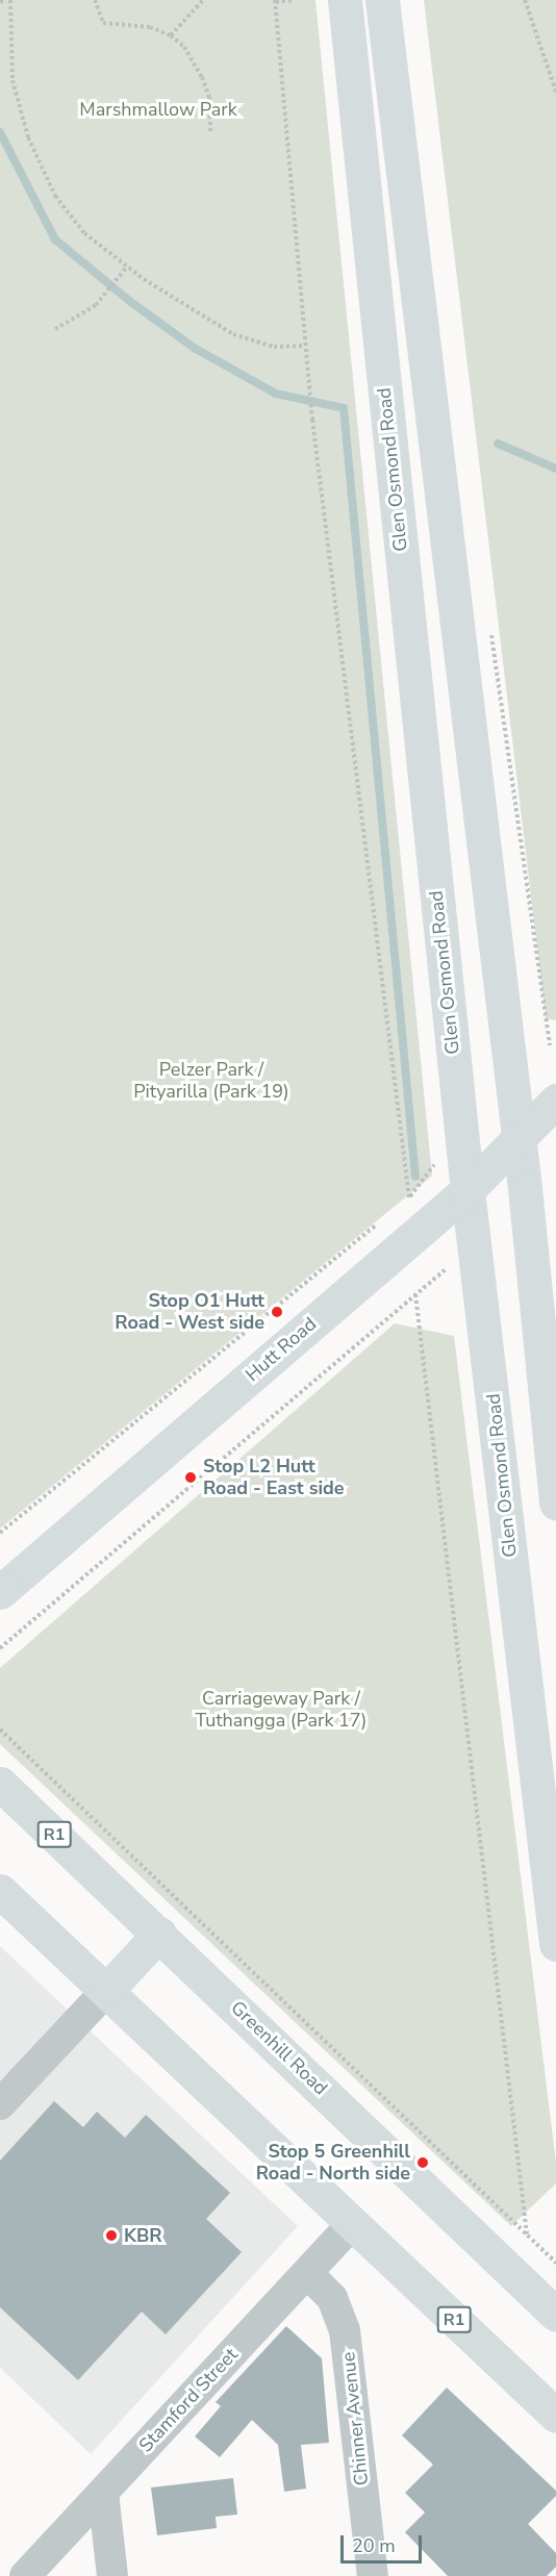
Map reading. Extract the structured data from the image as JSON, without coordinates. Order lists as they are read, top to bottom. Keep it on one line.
{"streets":{"main road":["Glen Osmond Road","Hutt Road","R1","Greenhill Road"],"street":["Stamford Street","Chinner Avenue"]},"crossings":[["Glen Osmond Road","Hutt Road"],["R1","Stamford Street"],["Stamford Street","Chinner Avenue"]],"parks":["Marshmallow Park","Pelzer Park / Pityarilla (Park 19)","Carriageway Park / Tuthangga (Park 17)"],"places":["Stop O1 Hutt Road - West side","Stop L2 Hutt Road - East side","Stop 5 Greenhill Road - North side","KBR"],"scale_bar":"20 m"}
